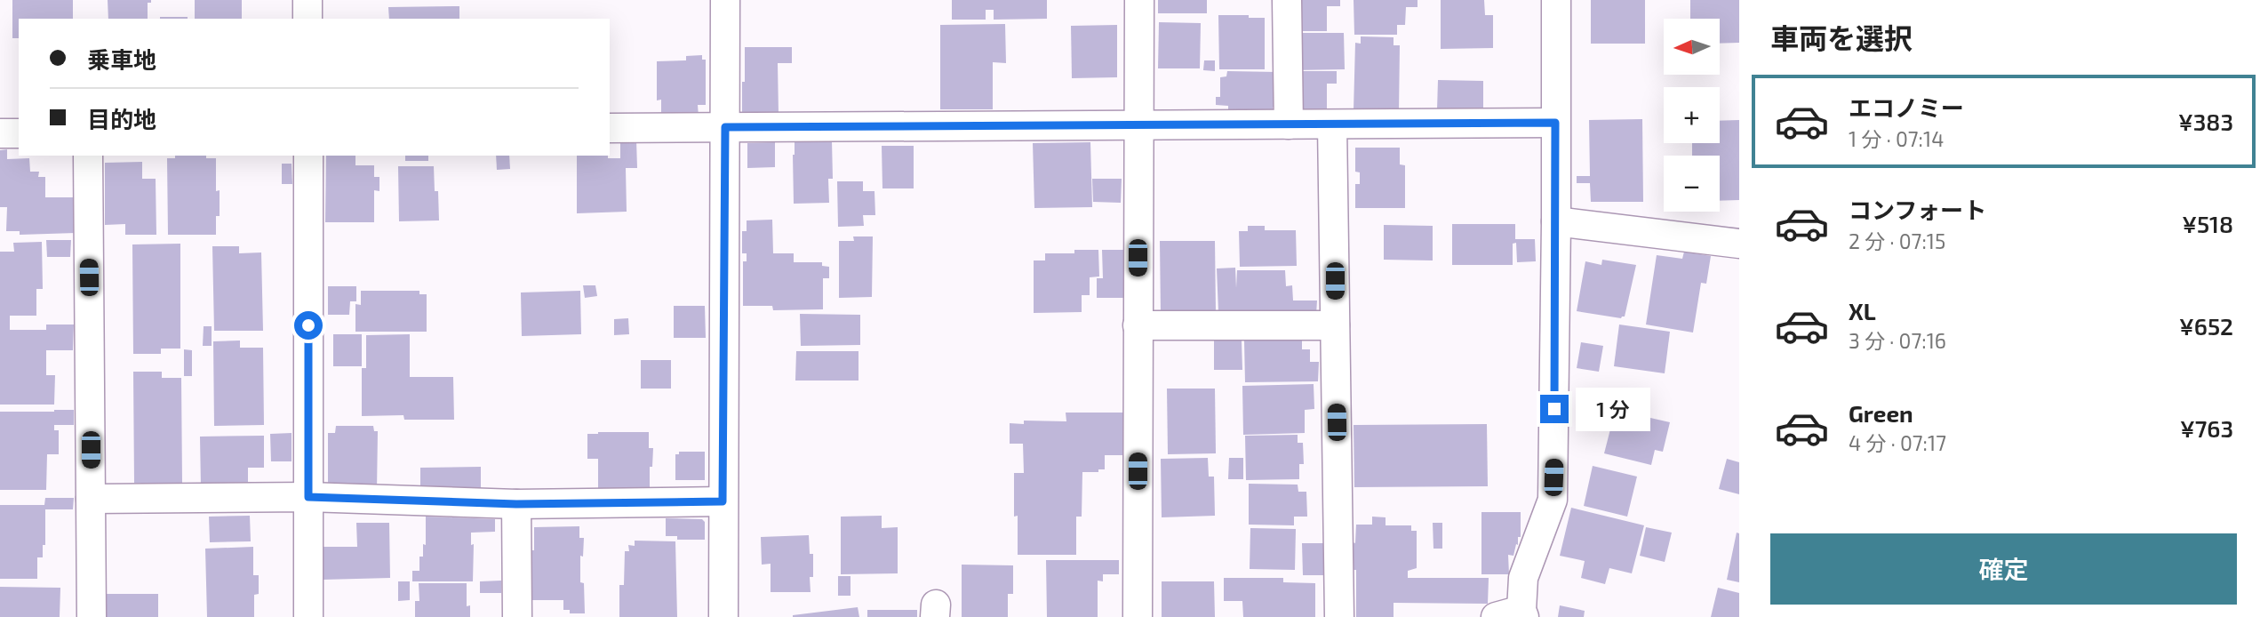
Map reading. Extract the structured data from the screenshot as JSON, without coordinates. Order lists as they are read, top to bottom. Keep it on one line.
{"north":"left","page":{"heading":"車両を選択","map_buttons":["+","−"],"banner":["乗車地","目的地"],"list":[{"name":"エコノミー","note":"1 分 · 07:14","value":"¥383"},{"name":"コンフォート","note":"2 分 · 07:15","value":"¥518"},{"name":"XL","note":"3 分 · 07:16","value":"¥652"},{"name":"Green","note":"4 分 · 07:17","value":"¥763"}],"bubble":"1 分","buttons":"確定"}}
